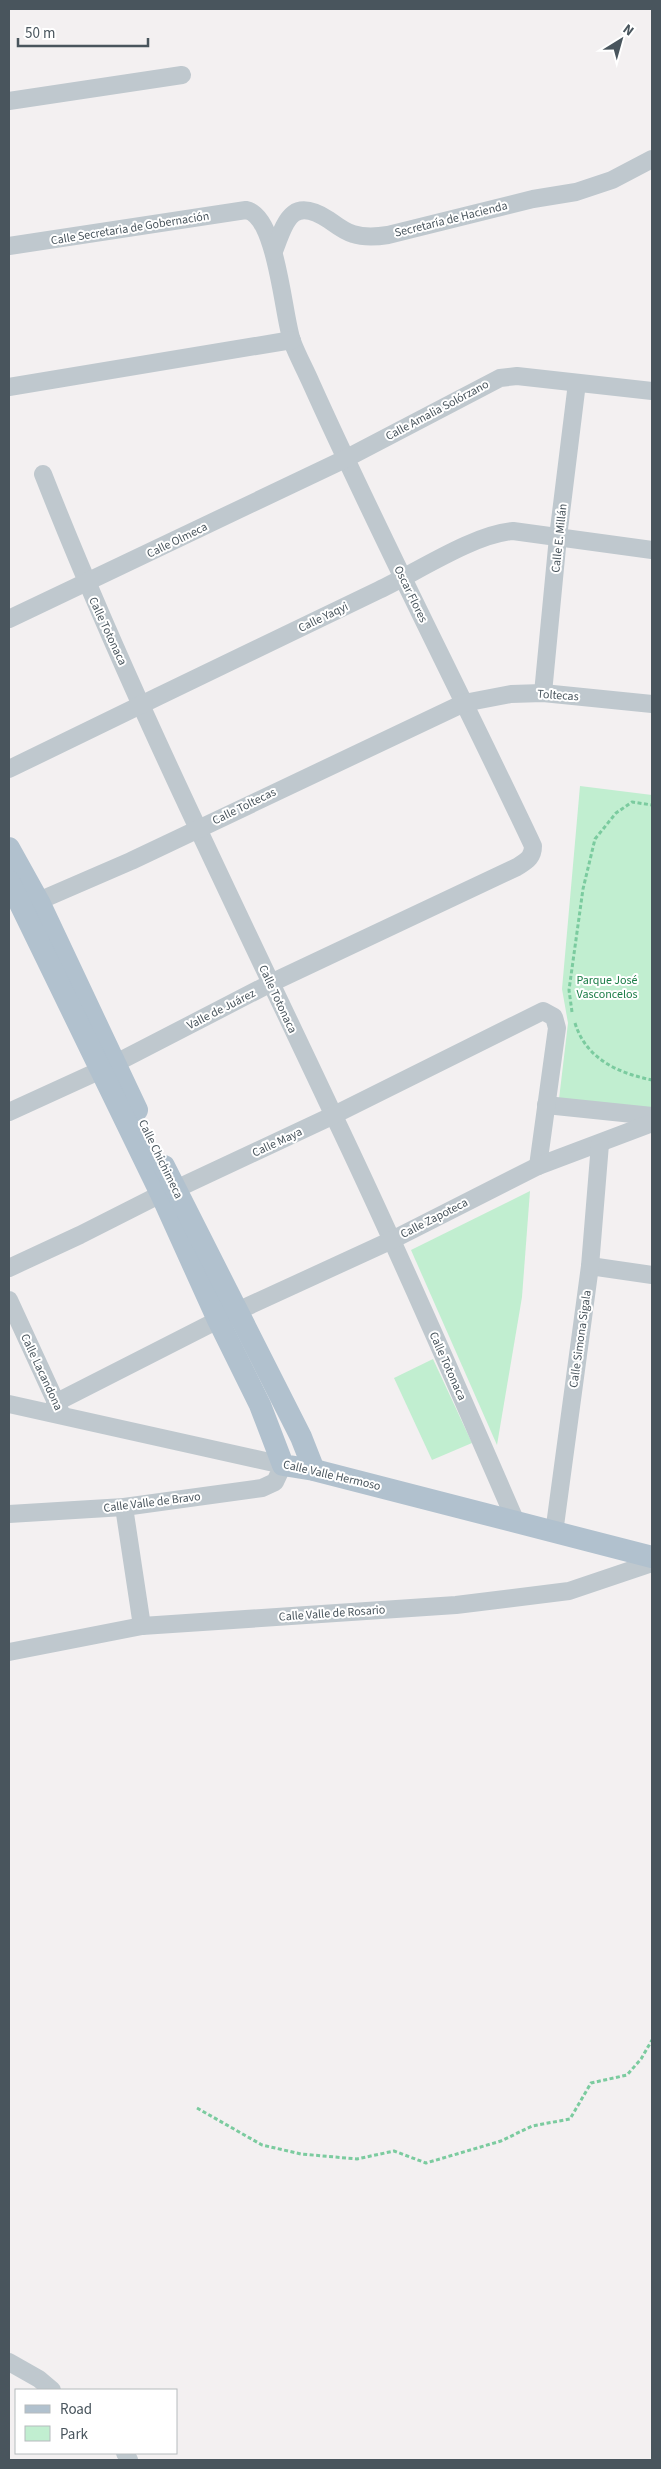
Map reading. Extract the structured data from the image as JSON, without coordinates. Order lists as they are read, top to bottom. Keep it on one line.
{"streets":{"main road":["Calle Chichimeca","Calle Valle Hermoso"],"street":["Secretaría de Hacienda","Calle Secretaria de Gobernación","Calle Amalia Solórzano","Calle E. Millán","Calle Olmeca","Oscar Flores","Calle Yaqyi","Calle Totonaca","Toltecas","Calle Toltecas","Valle de Juárez","Calle Maya","Calle Zapoteca","Calle Simona Sigala","Calle Lacandona","Calle Valle de Bravo","Calle Valle de Rosario"]},"crossings":[["Secretaría de Hacienda","Calle Secretaria de Gobernación"],["Calle Amalia Solórzano","Calle E. Millán"],["Calle Amalia Solórzano","Calle Olmeca"],["Calle Amalia Solórzano","Oscar Flores"],["Calle E. Millán","Calle Yaqyi"],["Calle E. Millán","Toltecas"],["Calle Olmeca","Oscar Flores"],["Calle Olmeca","Calle Totonaca"],["Oscar Flores","Calle Yaqyi"],["Oscar Flores","Toltecas"],["Oscar Flores","Calle Toltecas"],["Oscar Flores","Valle de Juárez"],["Calle Yaqyi","Calle Totonaca"],["Calle Totonaca","Calle Toltecas"],["Calle Totonaca","Valle de Juárez"],["Calle Totonaca","Calle Maya"],["Calle Totonaca","Calle Zapoteca"],["Calle Totonaca","Calle Valle Hermoso"],["Toltecas","Calle Toltecas"],["Calle Toltecas","Calle Chichimeca"],["Valle de Juárez","Calle Chichimeca"],["Calle Maya","Calle Chichimeca"],["Calle Chichimeca","Calle Zapoteca"],["Calle Chichimeca","Calle Valle Hermoso"],["Calle Chichimeca","Calle Valle de Bravo"],["Calle Zapoteca","Calle Simona Sigala"],["Calle Zapoteca","Calle Lacandona"],["Calle Zapoteca","Calle Valle Hermoso"],["Calle Simona Sigala","Calle Valle Hermoso"],["Calle Lacandona","Calle Valle Hermoso"],["Calle Valle Hermoso","Calle Valle de Bravo"]],"parks":["Parque José Vasconcelos"],"legend":["Road","Park"],"scale_bar":"50 m","north":"top right"}
